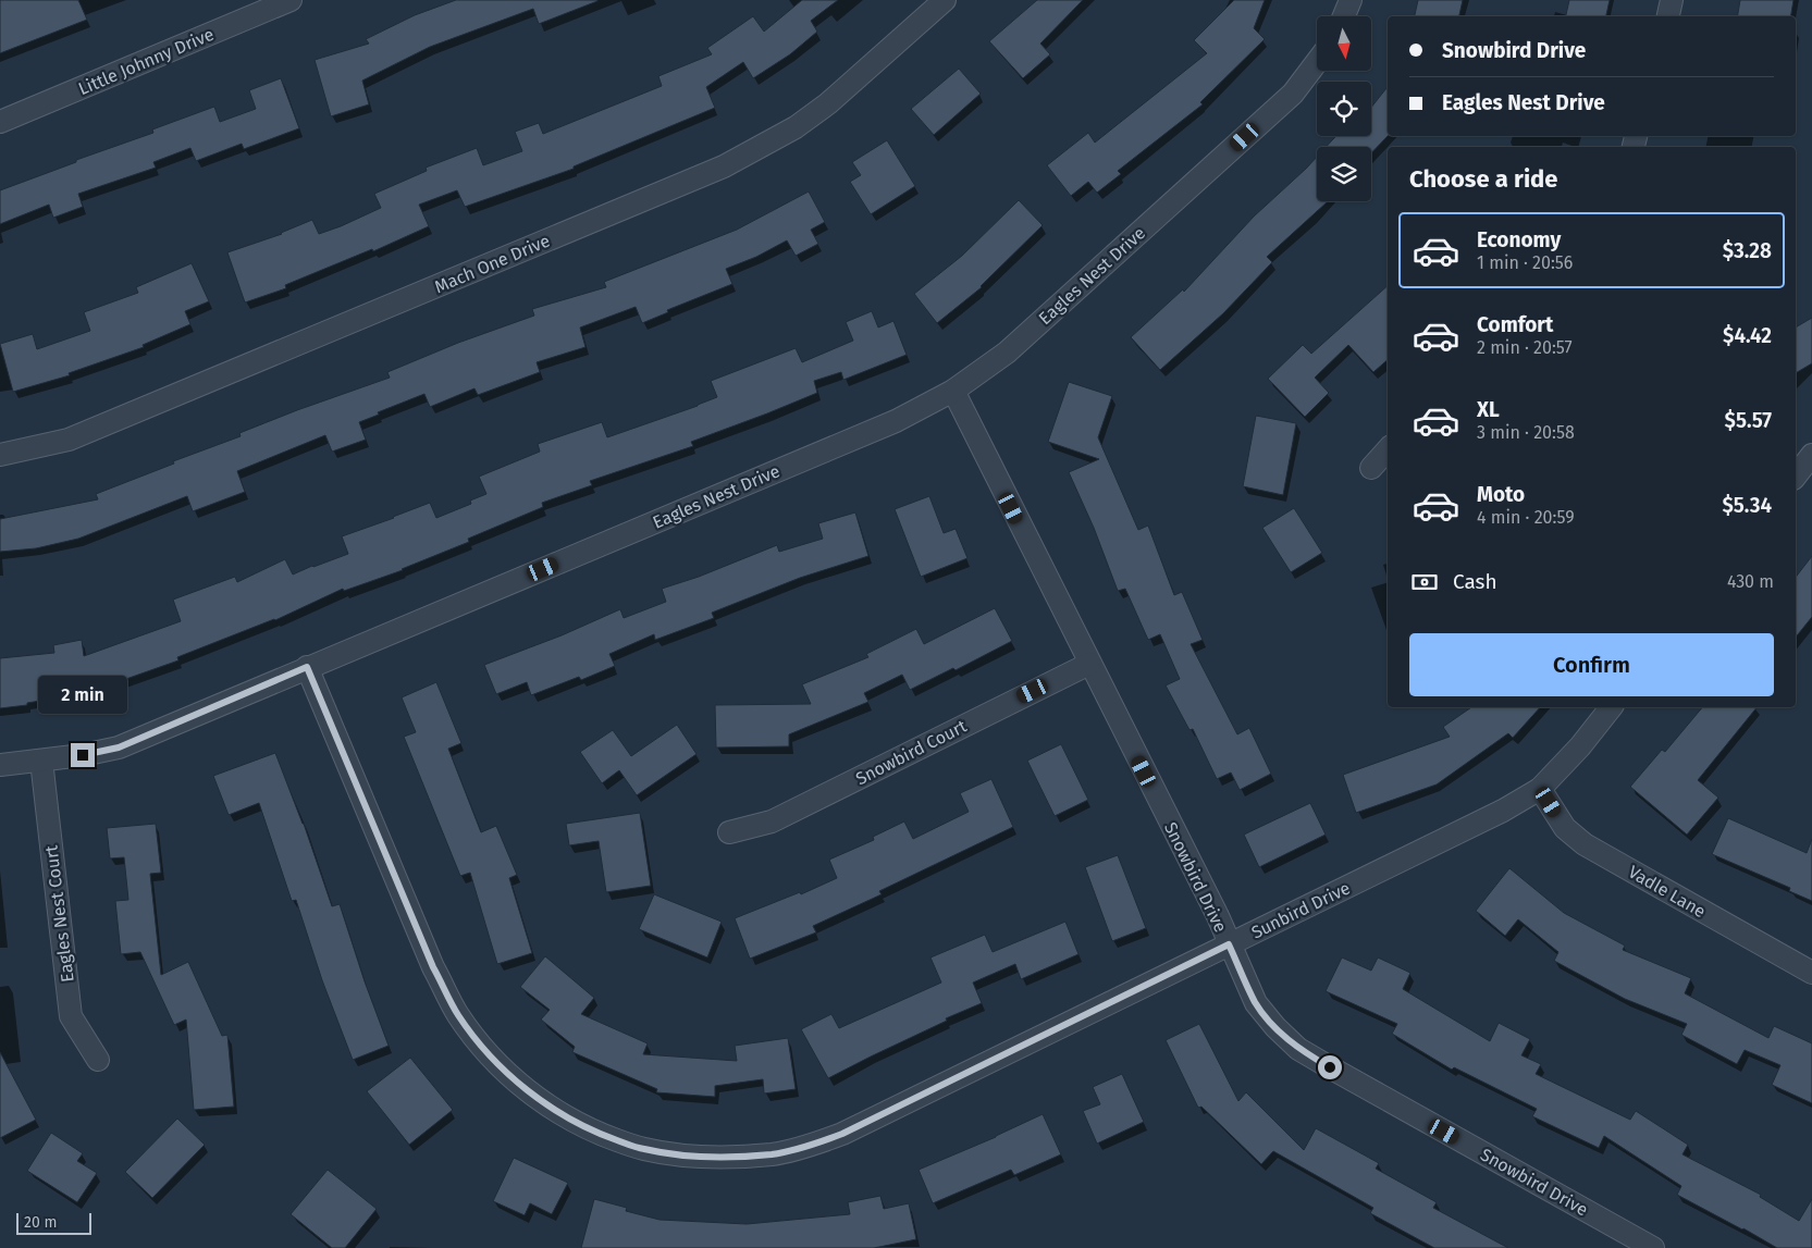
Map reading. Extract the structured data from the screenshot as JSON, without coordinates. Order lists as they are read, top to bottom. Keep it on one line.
{"streets":{"street":["Little Johnny Drive","Mach One Drive","Eagles Nest Drive","Snowbird Court","Snowbird Drive","Vadle Lane","Sunbird Drive","Eagles Nest Court"]},"crossings":[["Eagles Nest Drive","Snowbird Drive"],["Eagles Nest Drive","Sunbird Drive"],["Eagles Nest Drive","Eagles Nest Court"],["Snowbird Court","Snowbird Drive"],["Snowbird Drive","Sunbird Drive"],["Vadle Lane","Sunbird Drive"]],"scale_bar":"20 m","north":"bottom","page":{"banner":["Snowbird Drive","Eagles Nest Drive"],"heading":"Choose a ride","list":[{"name":"Economy","note":"1 min · 20:56","value":"$3.28"},{"name":"Comfort","note":"2 min · 20:57","value":"$4.42"},{"name":"XL","note":"3 min · 20:58","value":"$5.57"},{"name":"Moto","note":"4 min · 20:59","value":"$5.34"}],"pay":["Cash","430 m"],"buttons":"Confirm","bubble":"2 min","scale":"20 m"}}
